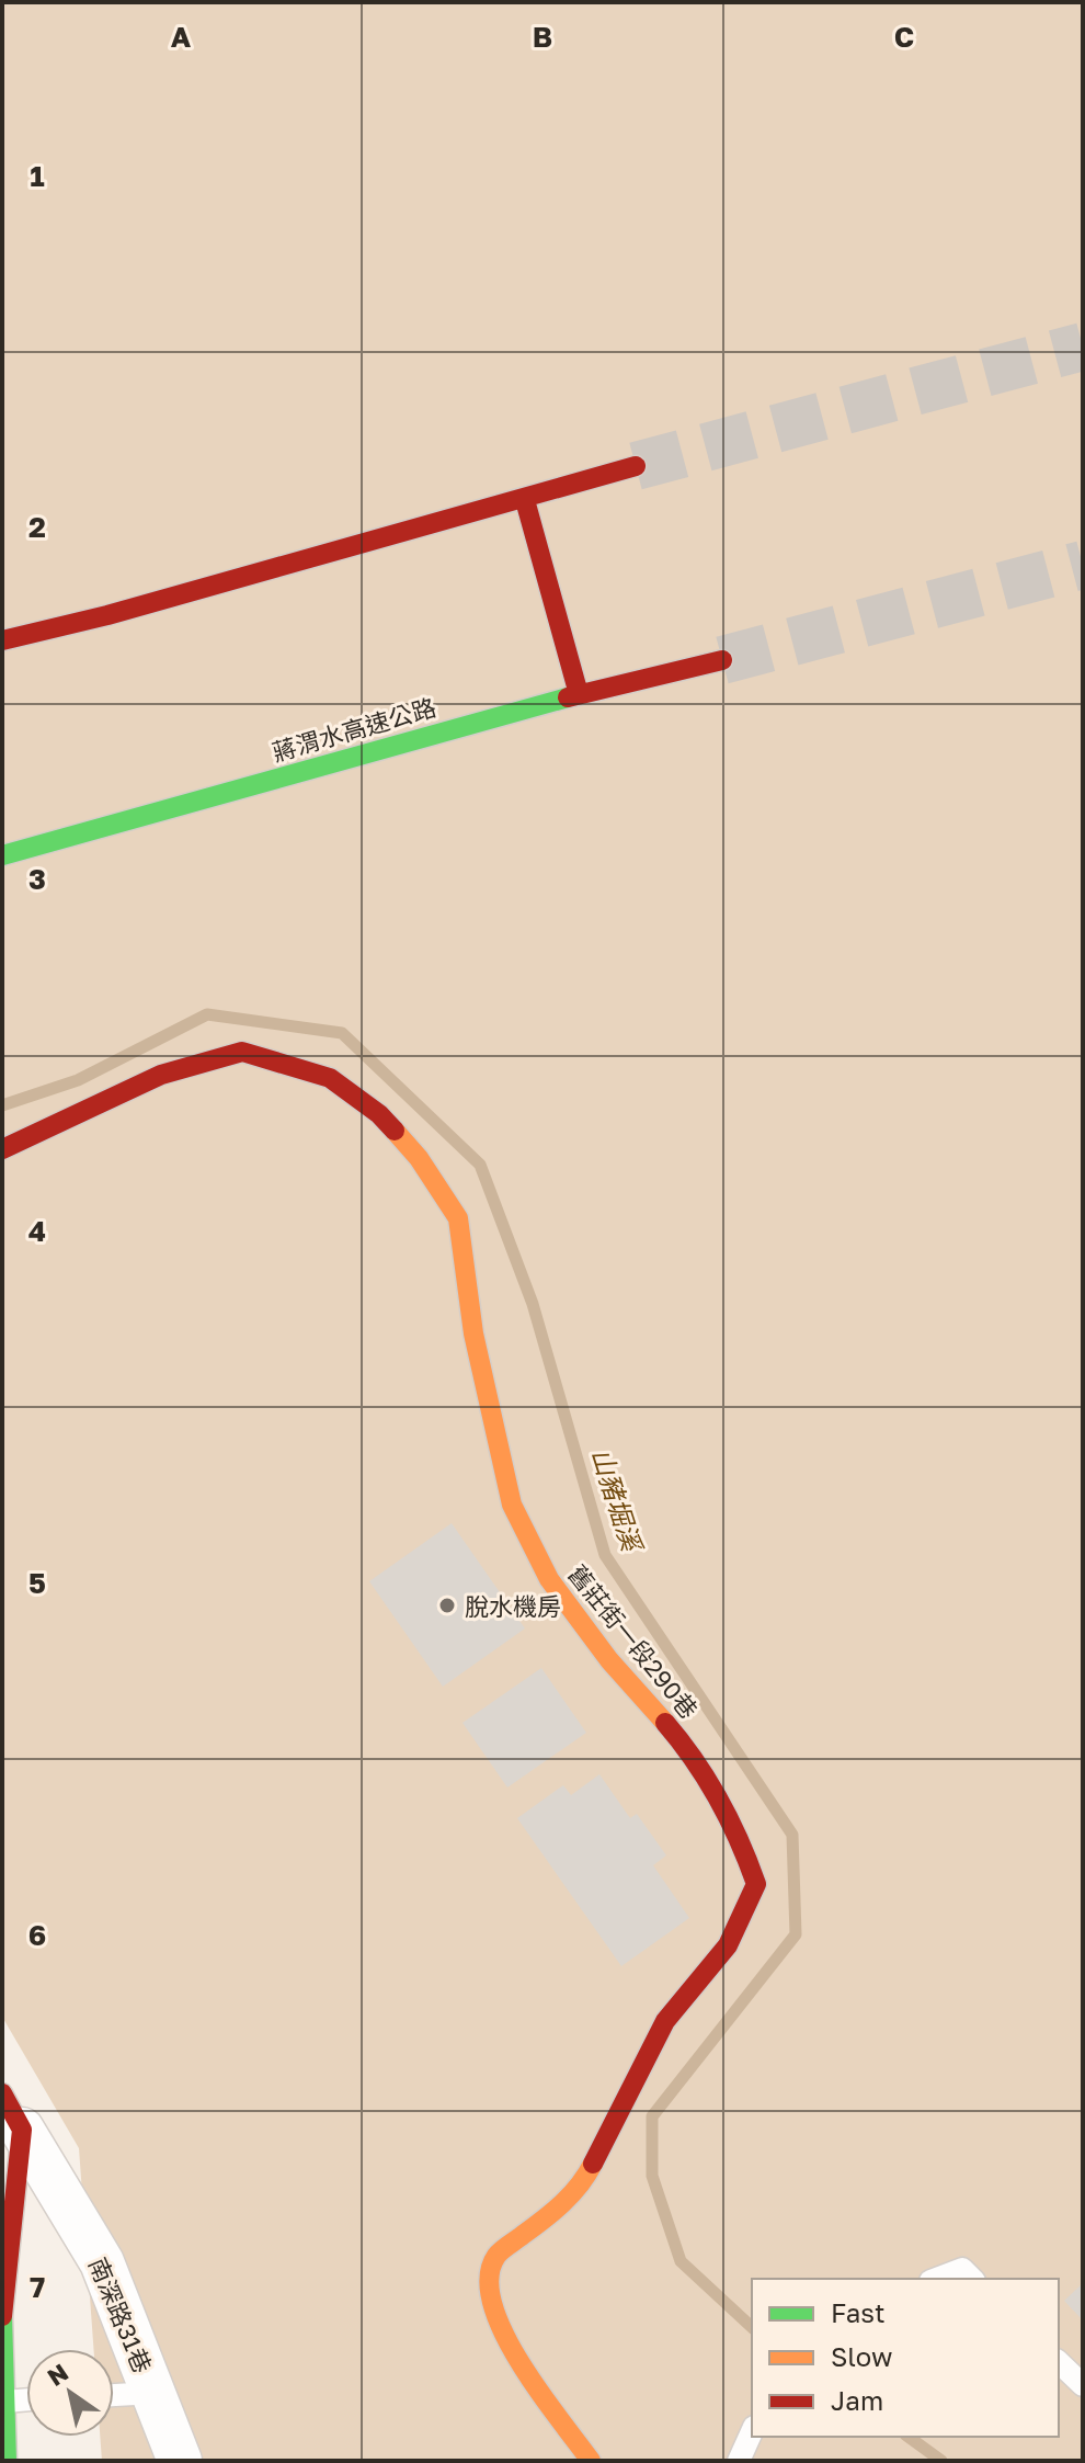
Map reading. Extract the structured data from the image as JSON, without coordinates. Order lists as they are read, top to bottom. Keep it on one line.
{"streets":{"main road":["蔣渭水高速公路","舊莊街一段290巷"],"street":["南深路31巷"]},"water":["山豬堀溪"],"places":["脫水機房"],"legend":["Fast","Slow","Jam"],"north":"top left","grid":{"columns":["A","B","C"],"rows":["1","2","3","4","5","6","7"]}}
